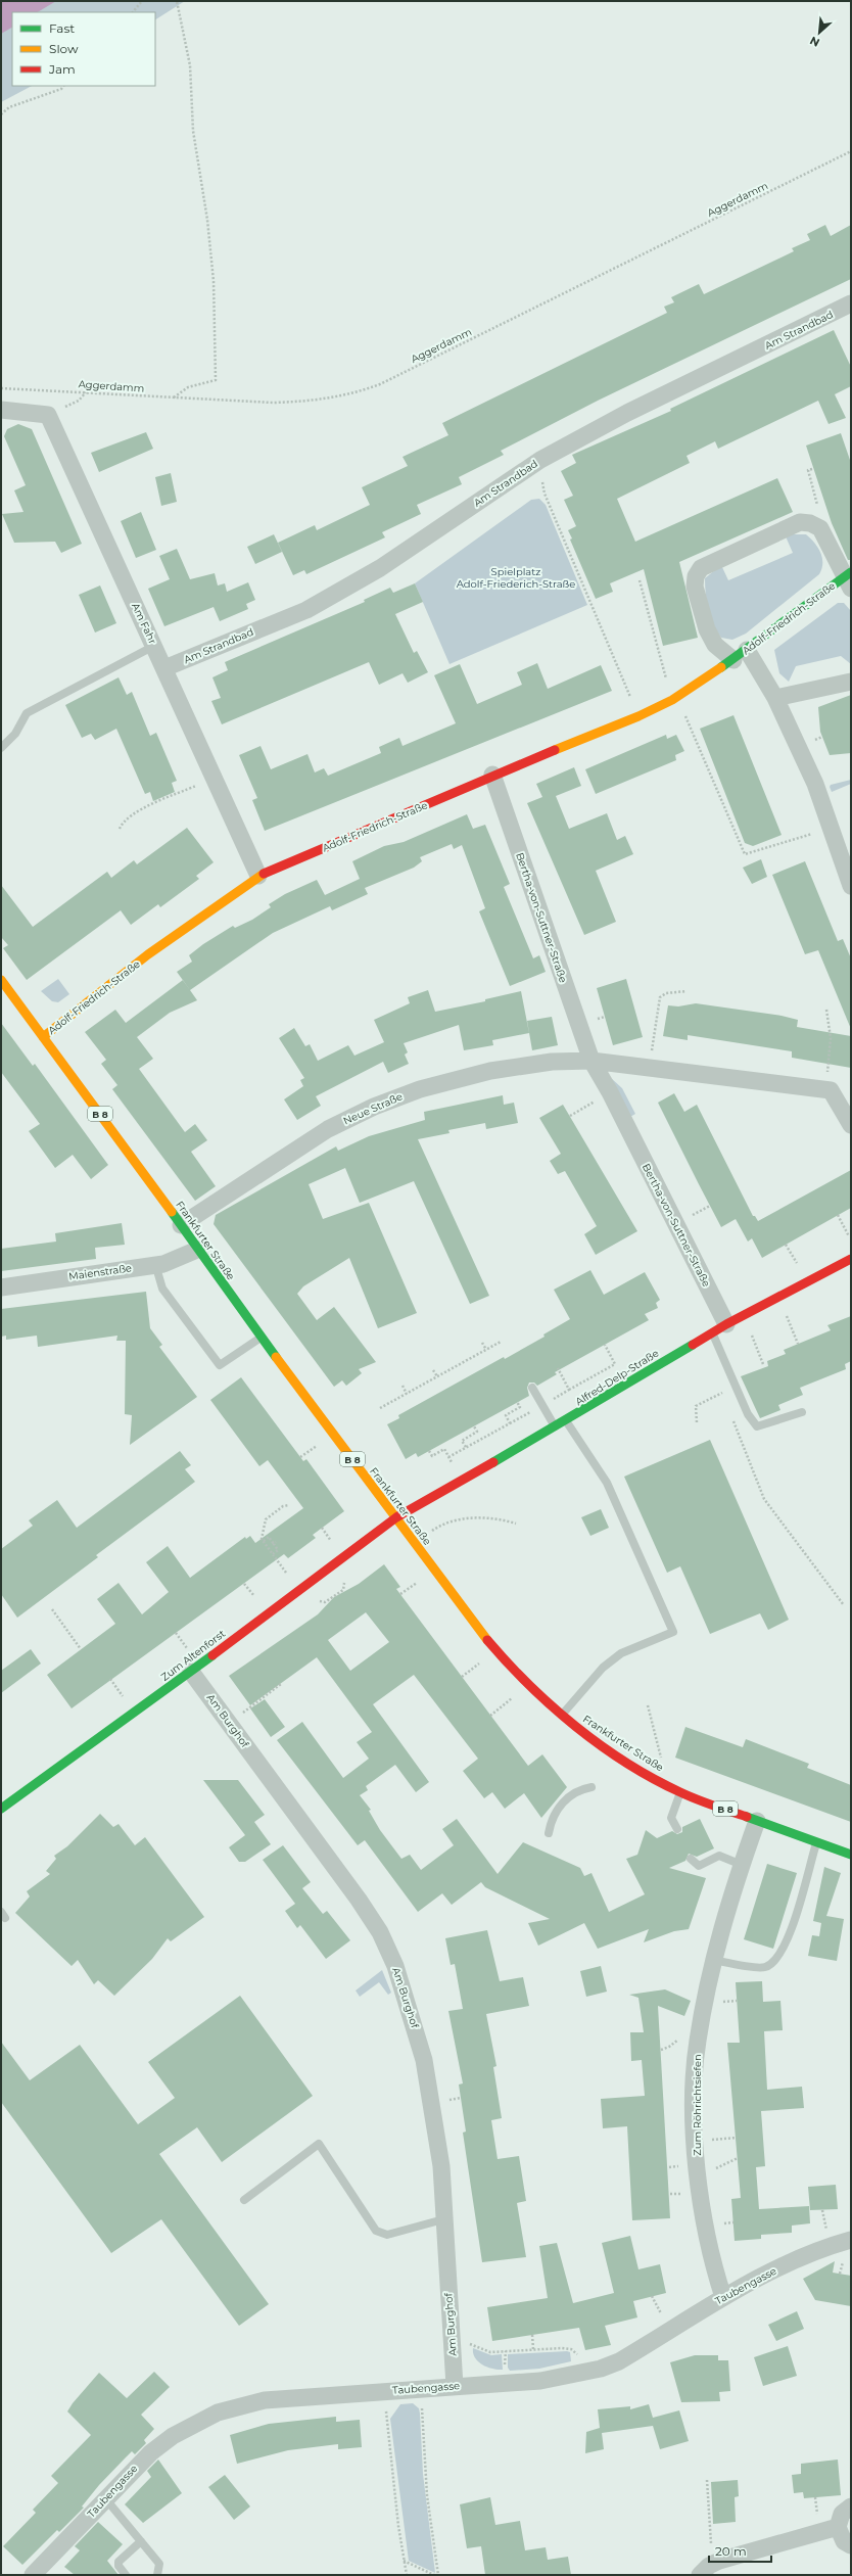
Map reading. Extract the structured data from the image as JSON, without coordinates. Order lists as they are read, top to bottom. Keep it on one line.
{"streets":{"street":["Am Strandbad","Adolf-Friedrich-Straße","Am Fahr","Bertha-von-Suttner-Straße","Neue Straße","B 8","Frankfurter Straße","Maienstraße","Alfred-Delp-Straße","Zum Altenforst","Am Burghof","Zum Röhrichtsiefen","Taubengasse"],"path":["Aggerdamm"]},"crossings":[["Am Strandbad","Am Fahr"],["Adolf-Friedrich-Straße","Am Fahr"],["Adolf-Friedrich-Straße","Bertha-von-Suttner-Straße"],["Adolf-Friedrich-Straße","Frankfurter Straße"],["Bertha-von-Suttner-Straße","Neue Straße"],["Bertha-von-Suttner-Straße","Alfred-Delp-Straße"],["Neue Straße","Frankfurter Straße"],["Frankfurter Straße","Maienstraße"],["Frankfurter Straße","Alfred-Delp-Straße"],["Frankfurter Straße","Zum Altenforst"],["Frankfurter Straße","Zum Röhrichtsiefen"],["Alfred-Delp-Straße","Zum Altenforst"],["Zum Altenforst","Am Burghof"],["Am Burghof","Taubengasse"],["Zum Röhrichtsiefen","Taubengasse"]],"parks":["Spielplatz Adolf-Friederich-Straße"],"legend":["Fast","Slow","Jam"],"scale_bar":"20 m","north":"bottom left"}
